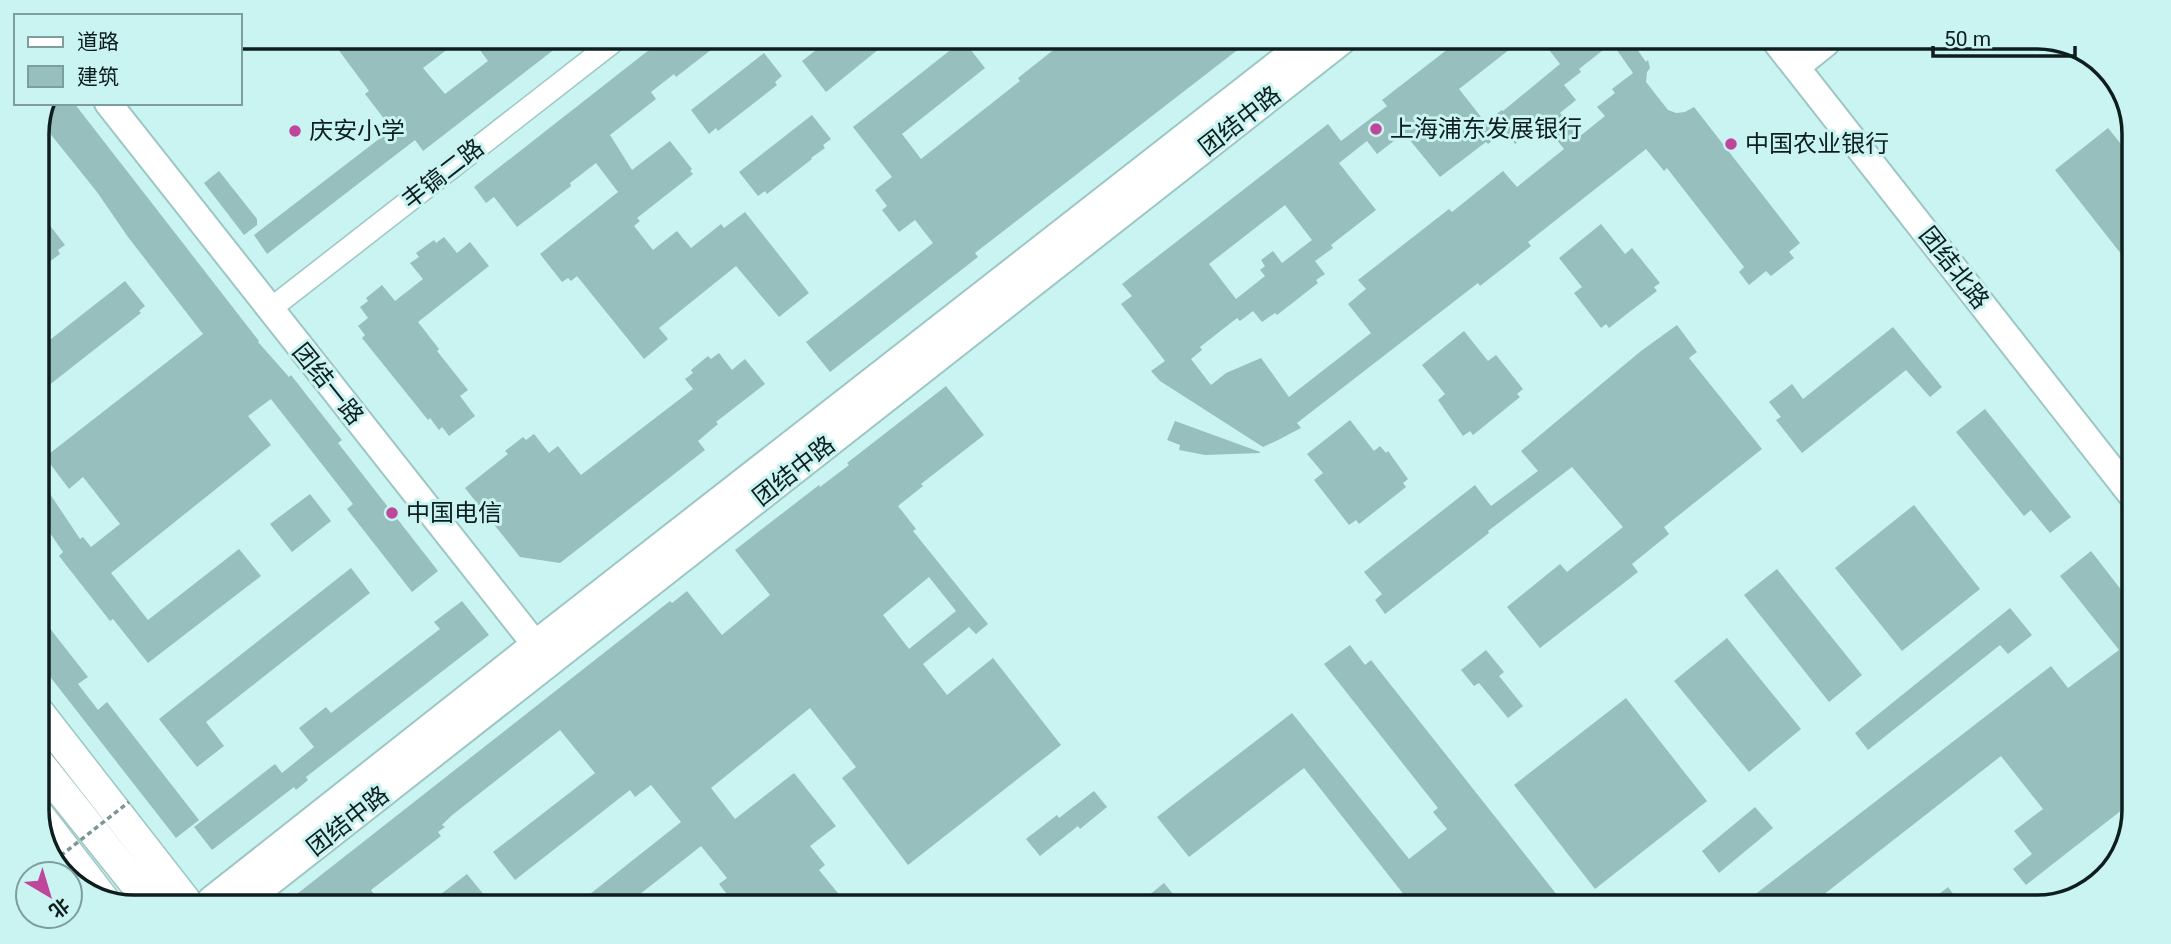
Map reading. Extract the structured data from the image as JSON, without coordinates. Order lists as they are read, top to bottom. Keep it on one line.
{"streets":{"street":["团结中路","丰镐二路","团结北路","团结一路"]},"crossings":[["团结中路","团结一路"],["丰镐二路","团结一路"]],"places":["上海浦东发展银行","庆安小学","中国农业银行","中国电信"],"legend":["道路","建筑"],"scale_bar":"50 m","north":"bottom right"}
